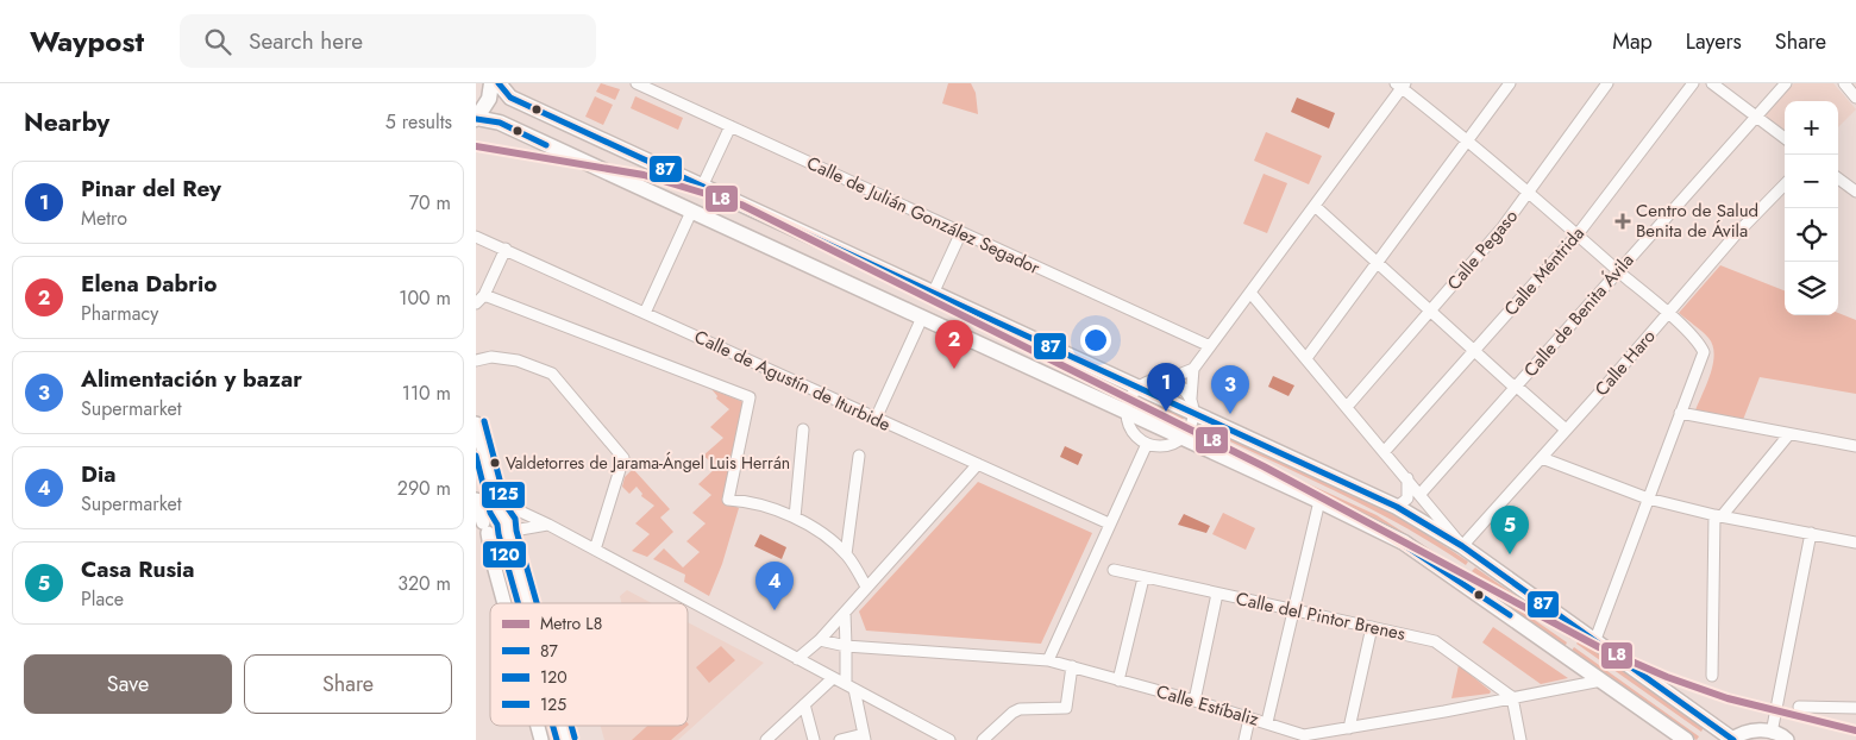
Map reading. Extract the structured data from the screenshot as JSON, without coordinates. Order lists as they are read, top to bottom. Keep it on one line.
{"streets":{"street":["Calle de Julián González Segador","Calle Pegaso","Calle Méntrida","Calle de Benita Ávila","Calle Haro","Calle de Agustín de Iturbide","Calle del Pintor Brenes","Calle Estíbaliz"]},"crossings":[["Calle del Pintor Brenes","Calle Estíbaliz"]],"places":{"health":["Centro de Salud Benita de Ávila"],"other":["Valdetorres de Jarama-Ángel Luis Herrán"]},"lines":["transit line 87","metro line L8","transit line 125","transit line 120"],"legend":["Metro L8","87","120","125"],"page":{"header":"Waypost","search":"Search here","nav":["Map","Layers","Share"],"heading":["Nearby","5 results"],"map_buttons":["+","−"],"list":[{"mark":"1","name":"Pinar del Rey","note":"Metro","value":"70 m"},{"mark":"2","name":"Elena Dabrio","note":"Pharmacy","value":"100 m"},{"mark":"3","name":"Alimentación y bazar","note":"Supermarket","value":"110 m"},{"mark":"4","name":"Dia","note":"Supermarket","value":"290 m"},{"mark":"5","name":"Casa Rusia","note":"Place","value":"320 m"}],"pins":["2","1","3","5","4"],"buttons":["Save","Share"]}}
